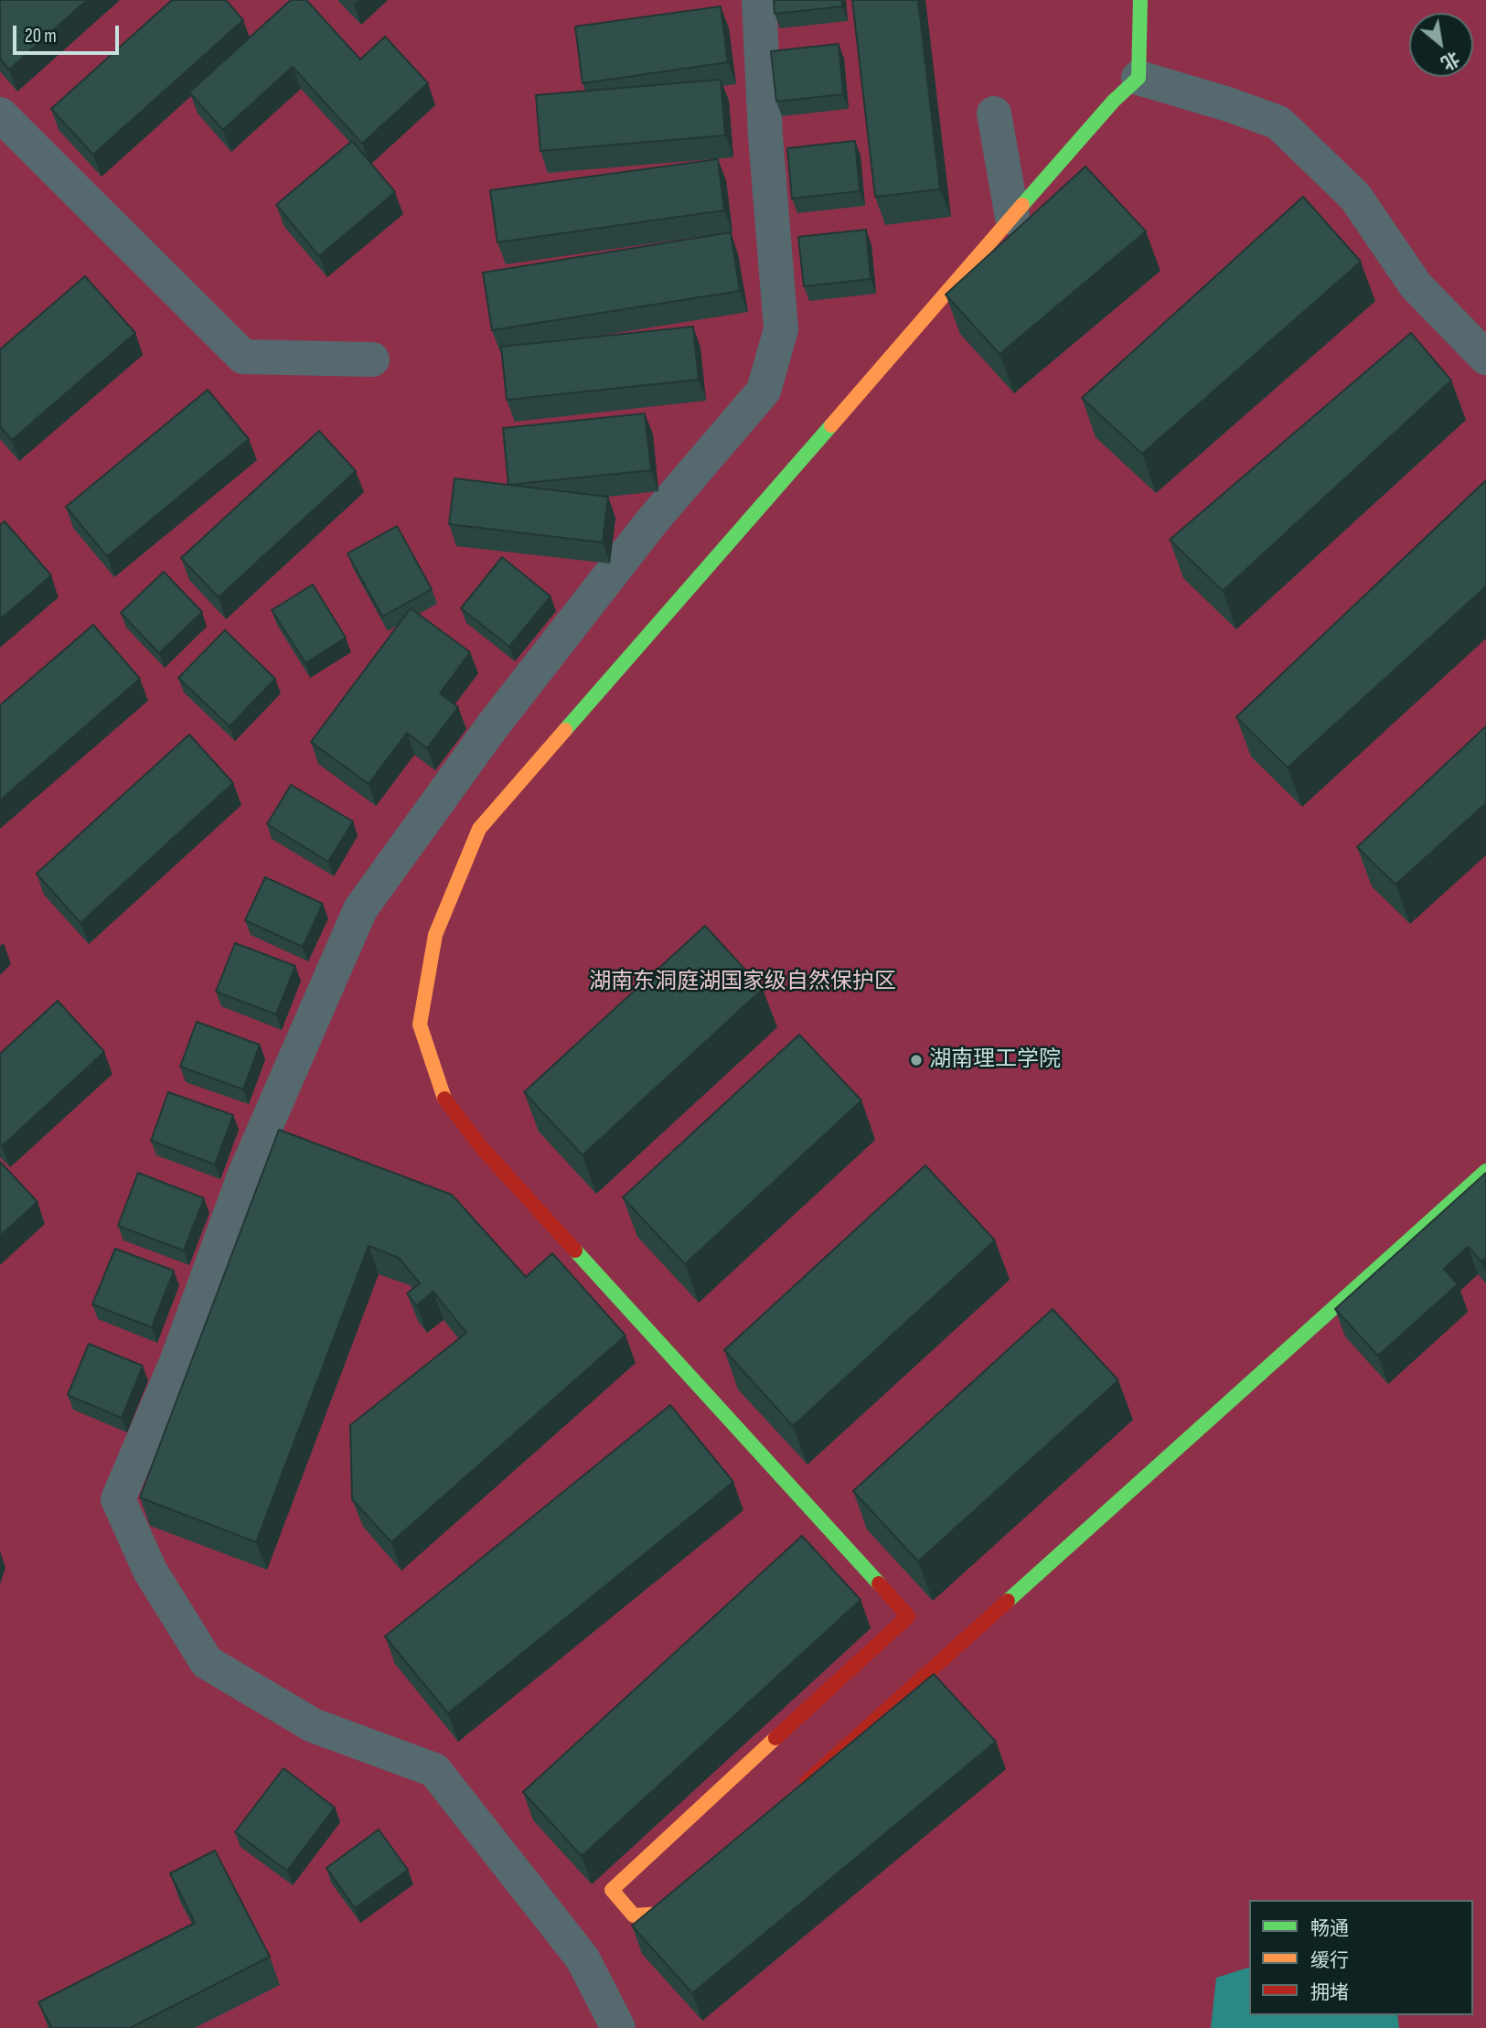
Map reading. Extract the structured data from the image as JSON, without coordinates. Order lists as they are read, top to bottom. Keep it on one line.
{"parks":["湖南东洞庭湖国家级自然保护区"],"places":["湖南理工学院"],"legend":["畅通","缓行","拥堵"],"scale_bar":"20 m","north":"bottom right"}
